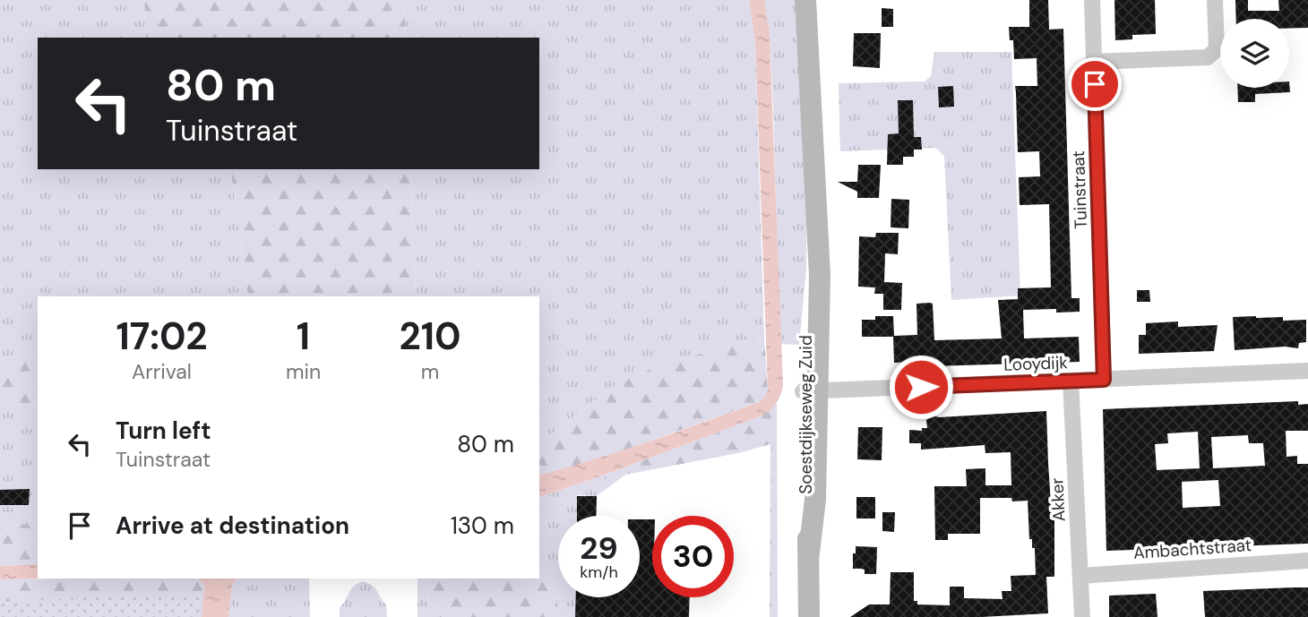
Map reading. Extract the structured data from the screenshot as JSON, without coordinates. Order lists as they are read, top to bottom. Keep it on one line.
{"streets":{"main road":["Soestdijkseweg Zuid"],"street":["Tuinstraat","Looydijk","Akker","Ambachtstraat"]},"crossings":[["Tuinstraat","Looydijk"],["Looydijk","Soestdijkseweg Zuid"],["Looydijk","Akker"],["Akker","Ambachtstraat"]],"page":{"turn":["80 m","Tuinstraat"],"eta":["17:02","Arrival","1","min","210","m"],"list":[{"name":"Turn left","note":"Tuinstraat","value":"80 m"},{"name":"Arrive at destination","value":"130 m"}],"speed":"29 km/h","limit":"30"}}
